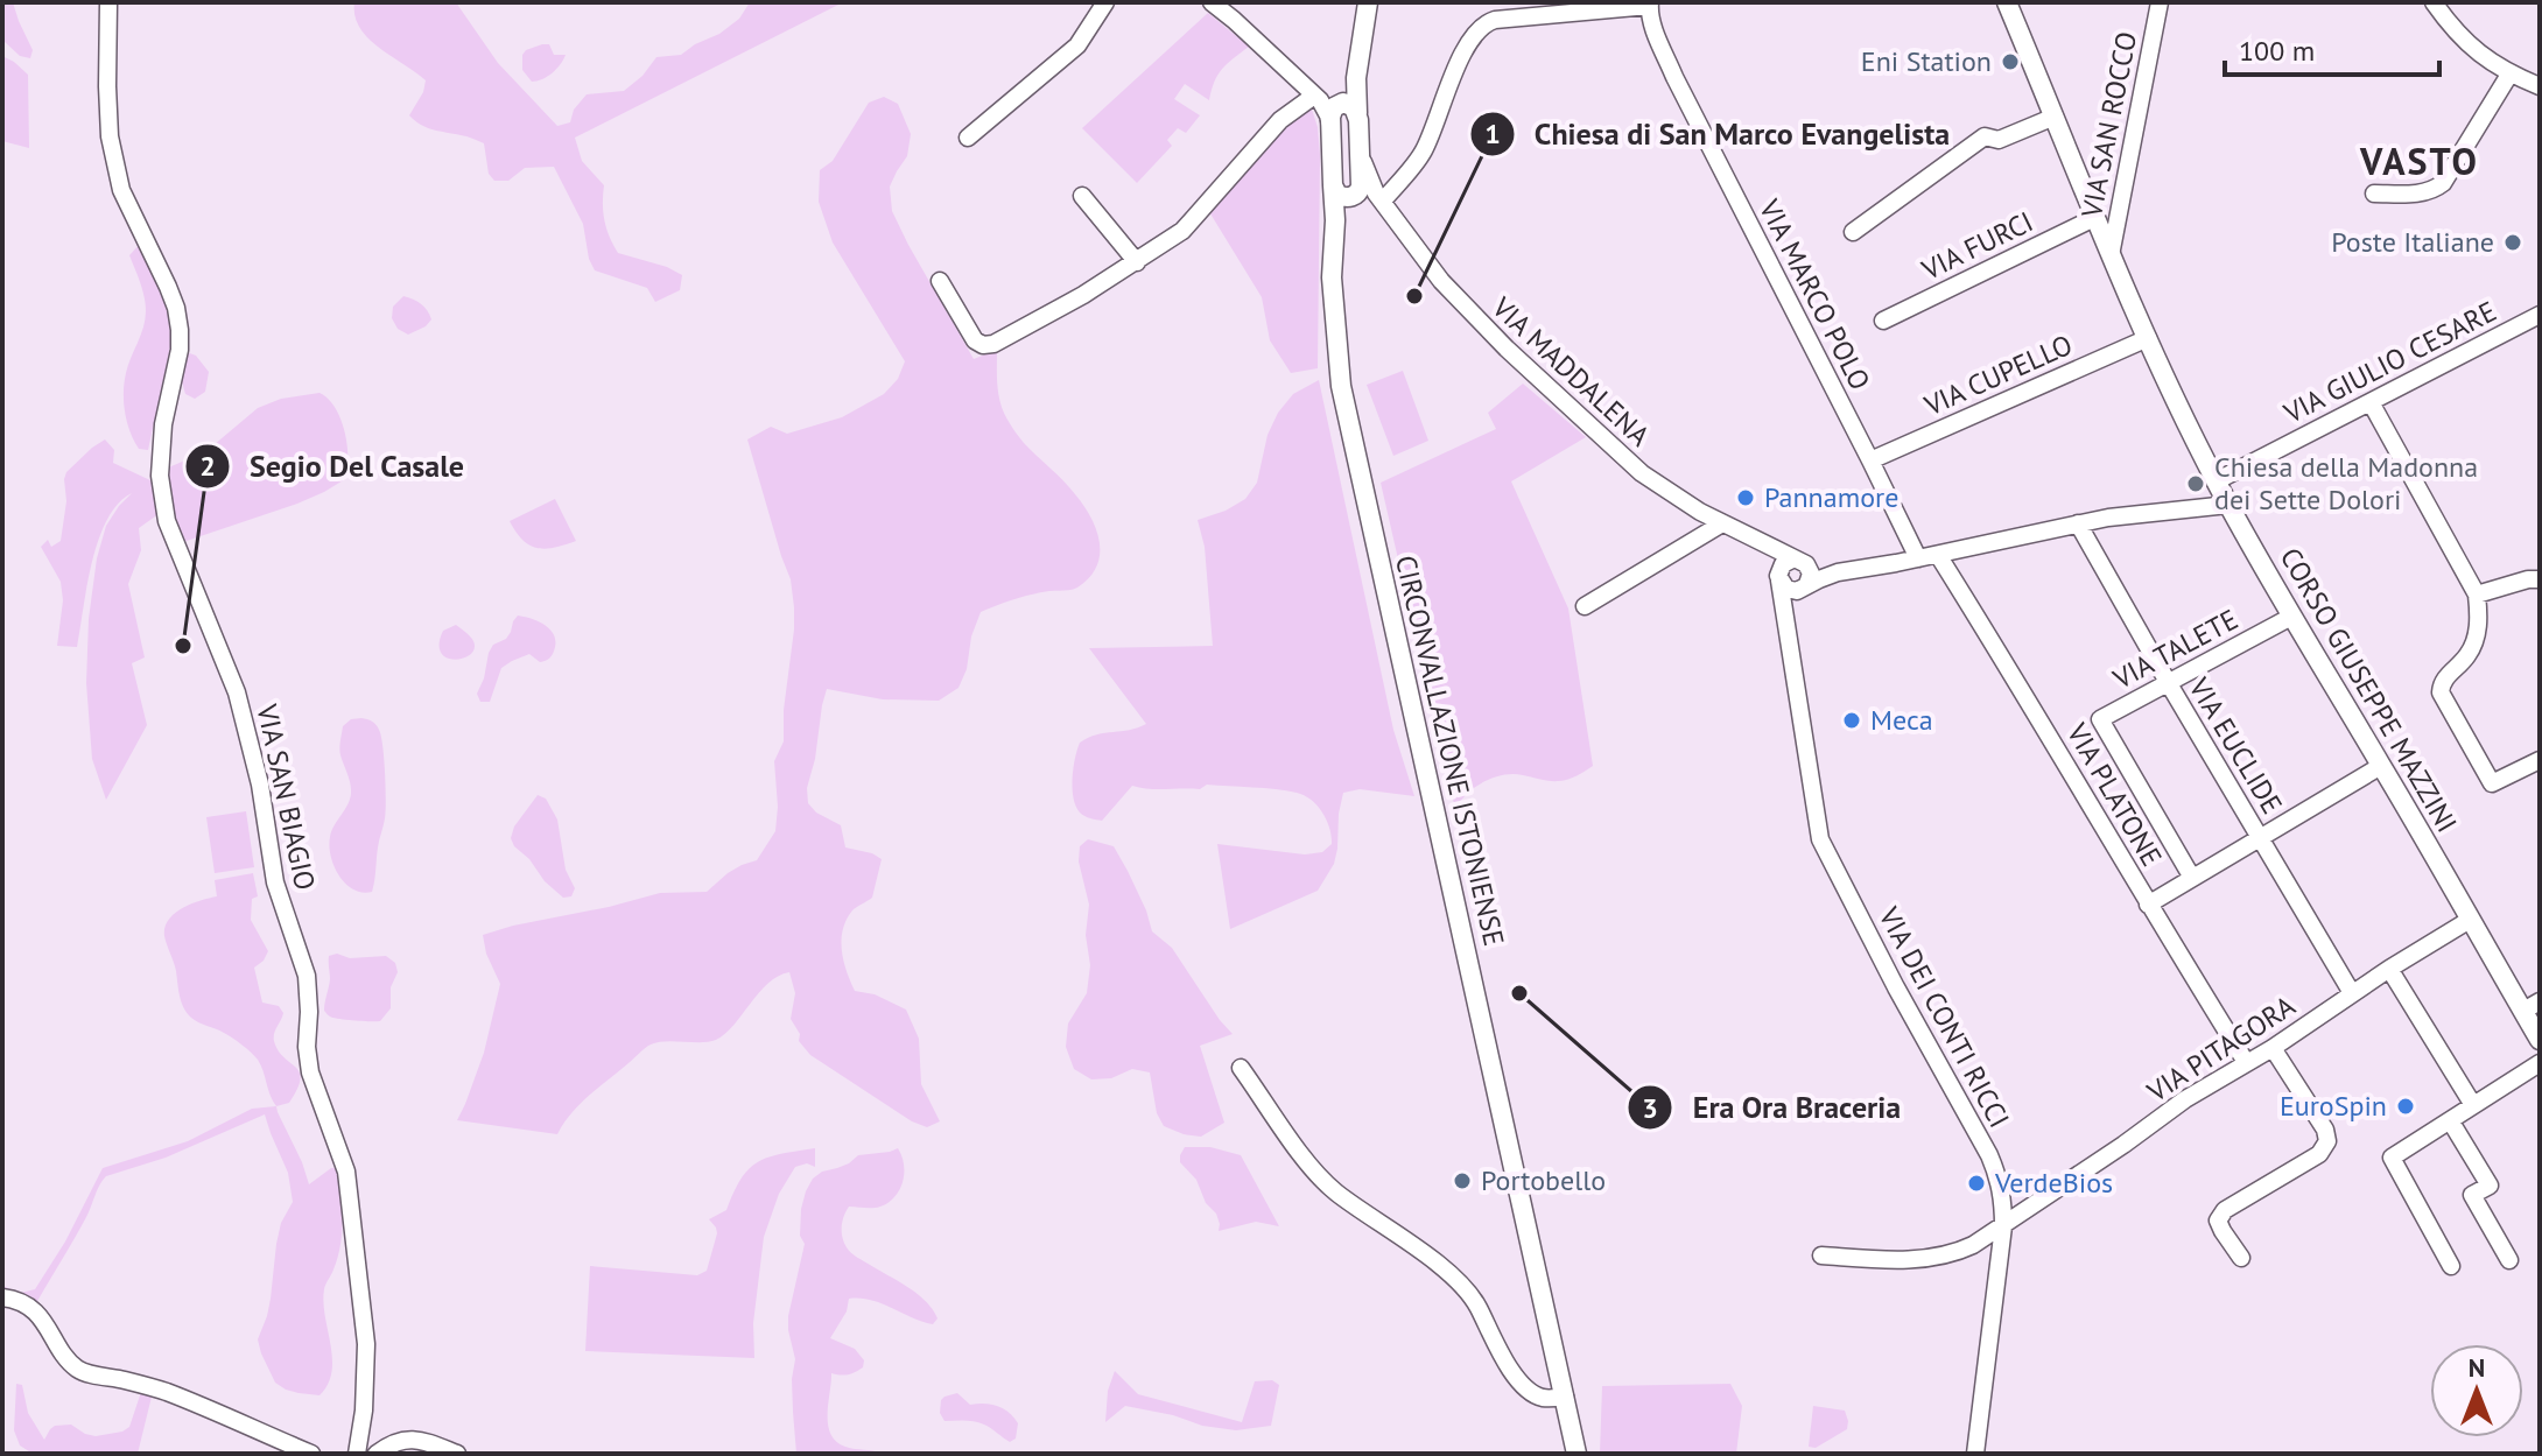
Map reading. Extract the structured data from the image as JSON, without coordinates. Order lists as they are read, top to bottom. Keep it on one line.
{"streets":{"main road":["CORSO GIUSEPPE MAZZINI","CIRCONVALLAZIONE ISTONIENSE"],"street":["VIA SAN ROCCO","VIA FURCI","VIA MARCO POLO","VIA GIULIO CESARE","VIA MADDALENA","VIA CUPELLO","VIA TALETE","VIA EUCLIDE","VIA PLATONE","VIA SAN BIAGIO","VIA DEI CONTI RICCI","VIA PITAGORA"]},"crossings":[["VIA SAN ROCCO","CORSO GIUSEPPE MAZZINI"],["VIA FURCI","CORSO GIUSEPPE MAZZINI"],["VIA MARCO POLO","VIA CUPELLO"],["VIA GIULIO CESARE","CORSO GIUSEPPE MAZZINI"],["VIA MADDALENA","VIA DEI CONTI RICCI"],["VIA CUPELLO","CORSO GIUSEPPE MAZZINI"],["VIA TALETE","CORSO GIUSEPPE MAZZINI"],["VIA TALETE","VIA EUCLIDE"],["CORSO GIUSEPPE MAZZINI","VIA PITAGORA"],["VIA EUCLIDE","VIA PITAGORA"],["VIA PLATONE","VIA PITAGORA"],["VIA DEI CONTI RICCI","VIA PITAGORA"]],"districts":["VASTO"],"places":["Eni Station","Poste Italiane","Chiesa di San Marco Evangelista","Chiesa della Madonna dei Sette Dolori","Pannamore","Segio Del Casale","Meca","Era Ora Braceria","EuroSpin","Portobello","VerdeBios"],"scale_bar":"100 m","north":"top"}
